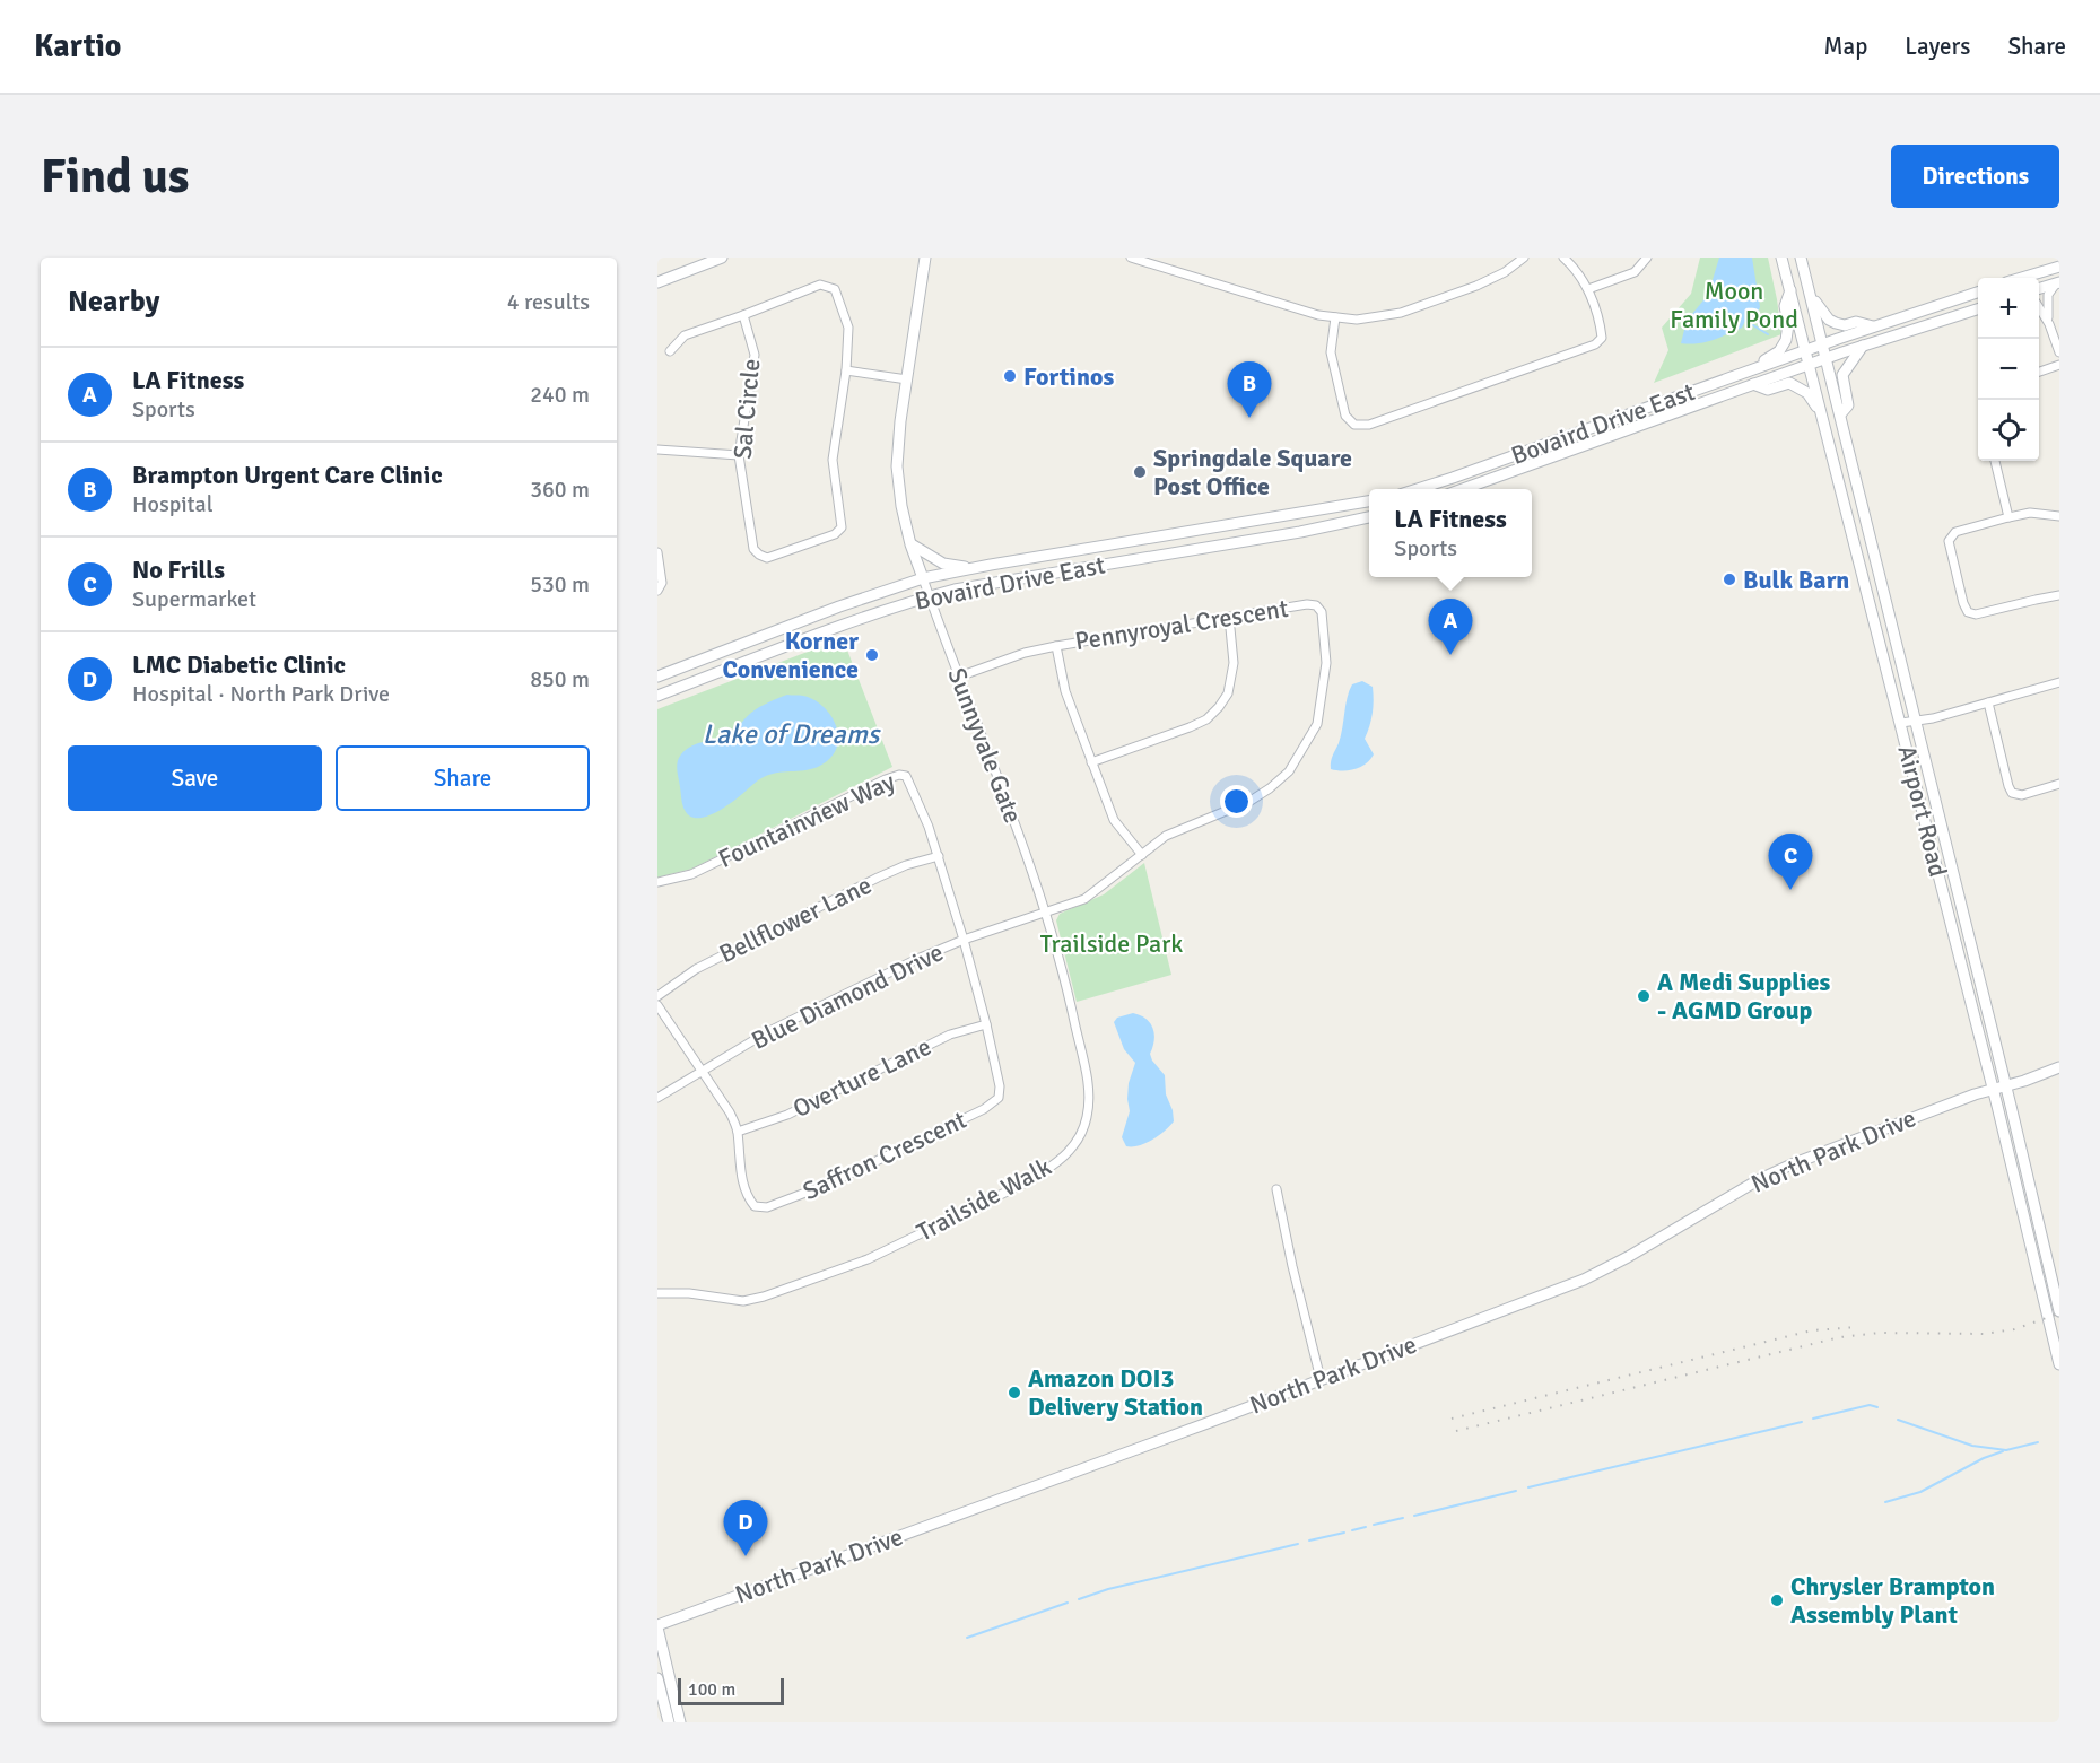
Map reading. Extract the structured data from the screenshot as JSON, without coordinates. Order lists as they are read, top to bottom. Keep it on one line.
{"streets":{"main road":["Bovaird Drive East","Airport Road","North Park Drive"],"street":["Sal Circle","Pennyroyal Crescent","Sunnyvale Gate","Fountainview Way","Bellflower Lane","Blue Diamond Drive","Overture Lane","Saffron Crescent","Trailside Walk"]},"crossings":[["Bovaird Drive East","Sunnyvale Gate"],["Bovaird Drive East","Airport Road"],["Pennyroyal Crescent","Sunnyvale Gate"],["Pennyroyal Crescent","Blue Diamond Drive"],["Pennyroyal Crescent","Trailside Walk"],["Sunnyvale Gate","Blue Diamond Drive"],["Sunnyvale Gate","Trailside Walk"],["Airport Road","North Park Drive"],["Fountainview Way","Bellflower Lane"],["Fountainview Way","Blue Diamond Drive"],["Fountainview Way","Saffron Crescent"],["Blue Diamond Drive","Saffron Crescent"],["Blue Diamond Drive","Trailside Walk"],["Overture Lane","Saffron Crescent"]],"water":["Lake of Dreams"],"parks":["Moon Family Pond","Trailside Park"],"places":["Fortinos","Springdale Square Post Office","Bulk Barn","Korner Convenience","A Medi Supplies - AGMD Group","Amazon DOI3 Delivery Station","Chrysler Brampton Assembly Plant"],"scale_bar":"100 m","page":{"header":"Kartio","nav":["Map","Layers","Share"],"buttons":["Directions",["Save","Share"]],"title":"Find us","heading":["Nearby","4 results"],"map_buttons":["+","−"],"list":[{"mark":"A","name":"LA Fitness","note":"Sports","value":"240 m"},{"mark":"B","name":"Brampton Urgent Care Clinic","note":"Hospital","value":"360 m"},{"mark":"C","name":"No Frills","note":"Supermarket","value":"530 m"},{"mark":"D","name":"LMC Diabetic Clinic","note":"Hospital · North Park Drive","value":"850 m"}],"pins":["B","A","C","D"],"popup":["LA Fitness","Sports"],"scale":"100 m"}}
